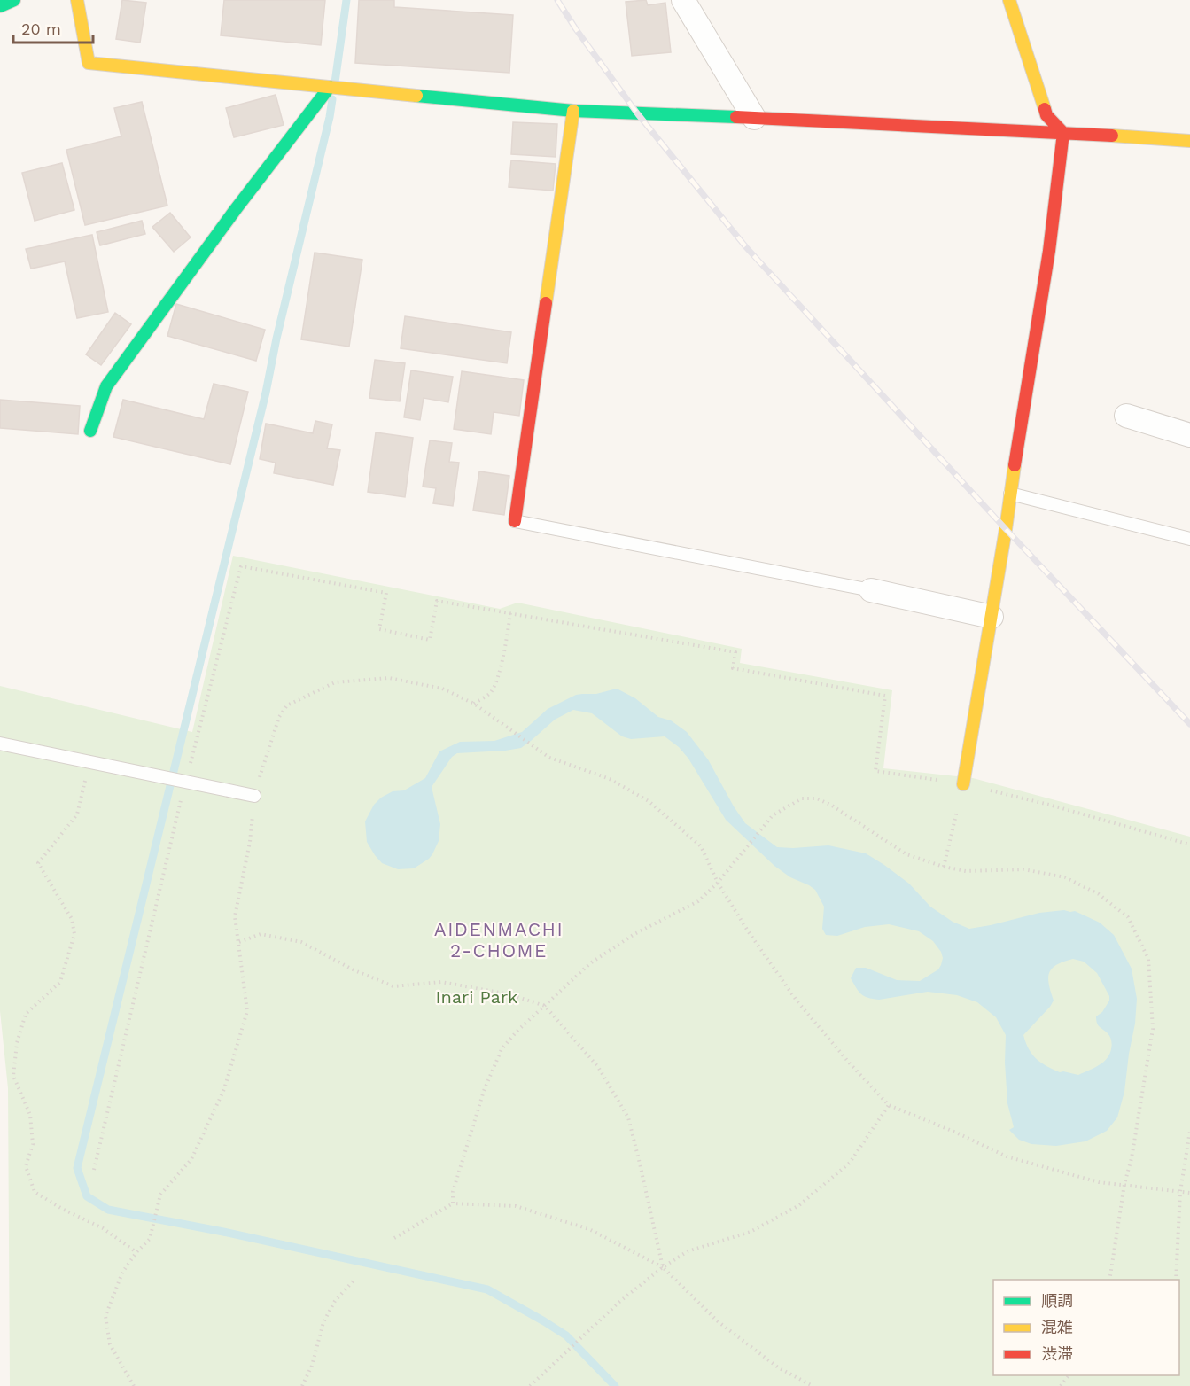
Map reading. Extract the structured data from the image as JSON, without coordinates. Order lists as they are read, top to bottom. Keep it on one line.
{"districts":["AIDENMACHI 2-CHOME"],"parks":["Inari Park"],"legend":["順調","混雑","渋滞"],"scale_bar":"20 m"}
